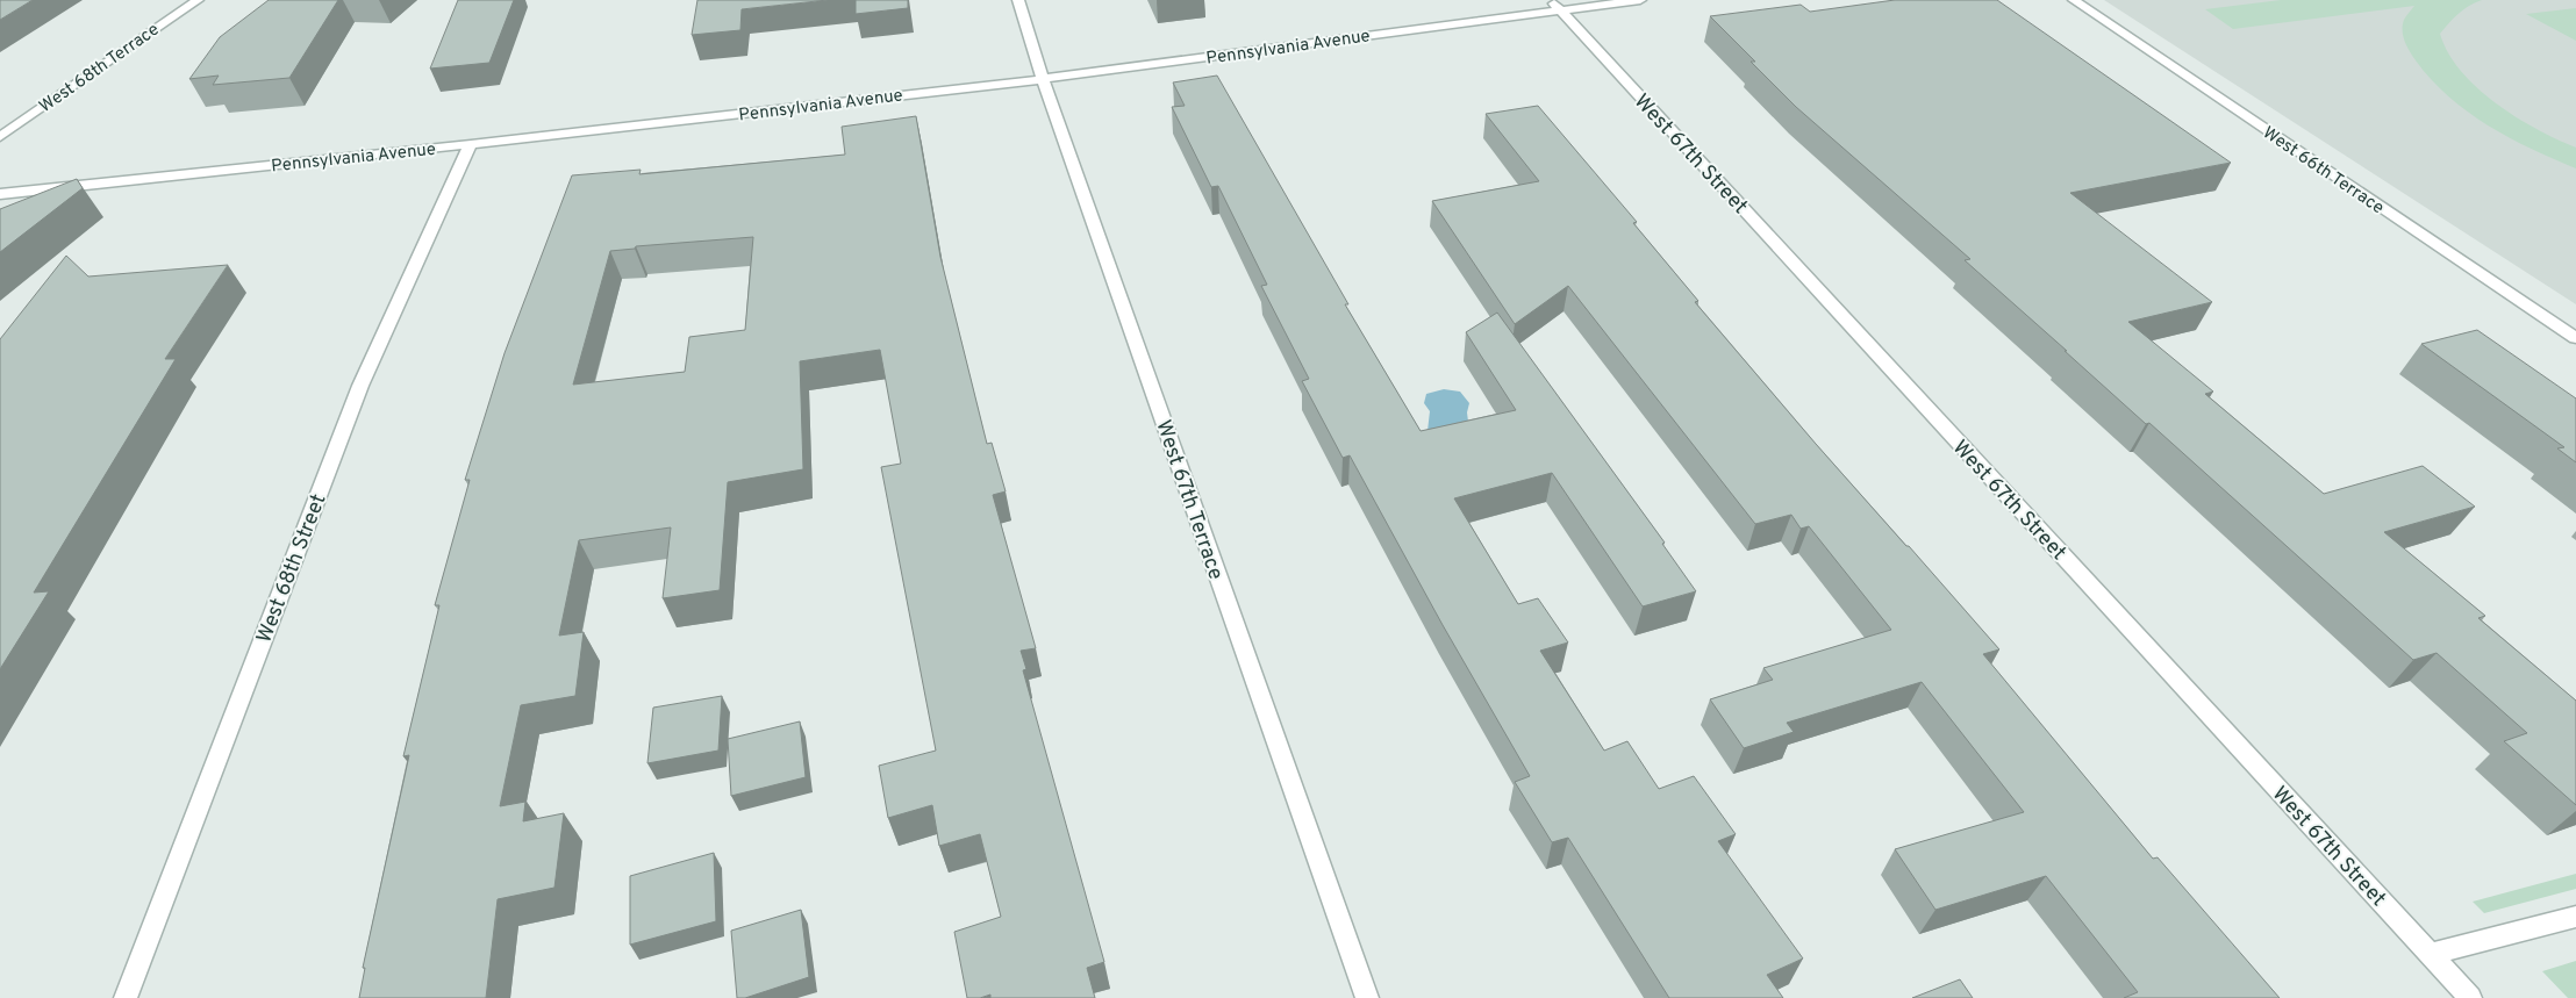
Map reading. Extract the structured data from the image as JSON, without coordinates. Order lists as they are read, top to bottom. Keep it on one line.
{"streets":{"street":["Pennsylvania Avenue","West 68th Terrace","West 67th Street","West 66th Terrace","West 67th Terrace","West 68th Street"]},"crossings":[["Pennsylvania Avenue","West 67th Street"],["Pennsylvania Avenue","West 67th Terrace"],["Pennsylvania Avenue","West 68th Street"]]}
